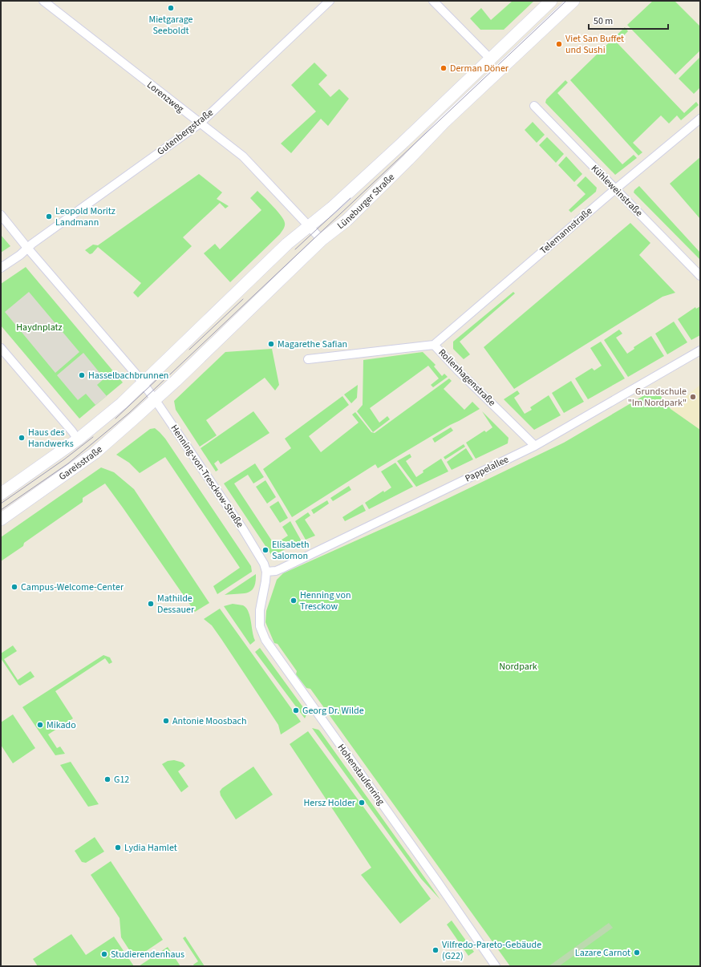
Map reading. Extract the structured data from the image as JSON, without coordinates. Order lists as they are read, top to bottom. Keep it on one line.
{"streets":{"main road":["Lüneburger Straße","Gareisstraße"],"street":["Lorenzweg","Gutenbergstraße","Kühleweinstraße","Telemannstraße","Rollenhagenstraße","Pappelallee","Henning-von-Tresckow-Straße","Hohenstaufenring"]},"crossings":[["Lorenzweg","Gutenbergstraße"],["Lorenzweg","Lüneburger Straße"],["Kühleweinstraße","Telemannstraße"],["Lüneburger Straße","Gareisstraße"],["Lüneburger Straße","Henning-von-Tresckow-Straße"],["Telemannstraße","Rollenhagenstraße"],["Rollenhagenstraße","Pappelallee"],["Gareisstraße","Henning-von-Tresckow-Straße"],["Pappelallee","Henning-von-Tresckow-Straße"],["Pappelallee","Hohenstaufenring"],["Henning-von-Tresckow-Straße","Hohenstaufenring"]],"parks":["Haydnplatz","Nordpark"],"places":["Mietgarage Seeboldt","Viet San Buffet und Sushi","Derman Döner","Leopold Moritz Landmann","Magarethe Safian","Hasselbachbrunnen","Grundschule \"Im Nordpark\"","Haus des Handwerks","Elisabeth Salomon","Campus-Welcome-Center","Henning von Tresckow","Mathilde Dessauer","Georg Dr. Wilde","Antonie Moosbach","Mikado","G12","Hersz Holder","Lydia Hamlet","Vilfredo-Pareto-Gebäude (G22)","Lazare Carnot","Studierendenhaus"],"scale_bar":"50 m"}
